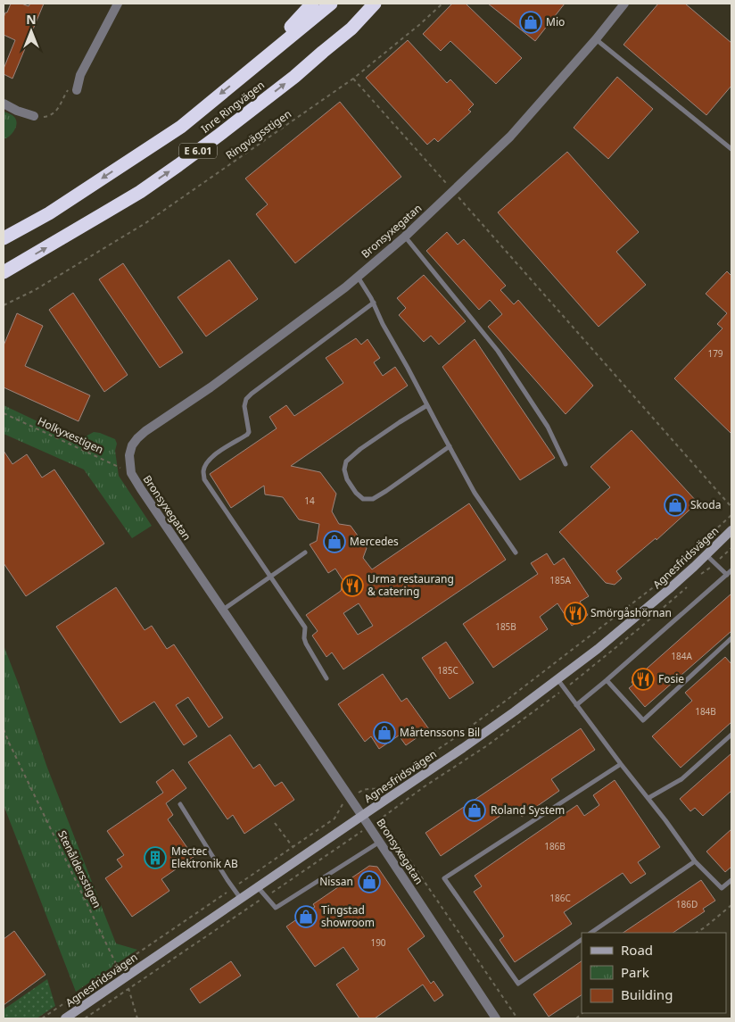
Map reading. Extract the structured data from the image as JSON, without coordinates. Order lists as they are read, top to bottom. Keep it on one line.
{"streets":{"highway":["Inre Ringvägen","E 6.01"],"main road":["Agnesfridsvägen"],"street":["Bronsyxegatan"],"path":["Ringvägsstigen","Holkyxestigen","Stenåldersstigen"]},"crossings":[["Bronsyxegatan","Holkyxestigen"],["Bronsyxegatan","Agnesfridsvägen"],["Agnesfridsvägen","Stenåldersstigen"]],"places":{"shop":["Mio","Skoda","Mercedes","Mårtenssons Bil","Roland System","Nissan","Tingstad showroom"],"restaurant":["Urma restaurang & catering","Smörgåshörnan","Fosie"],"building":["Mectec Elektronik AB"]},"house_numbers":["179","14","185A","185B","184A","185C","184B","186B","186C","186D","190"],"legend":["Road","Park","Building"],"north":"top"}
